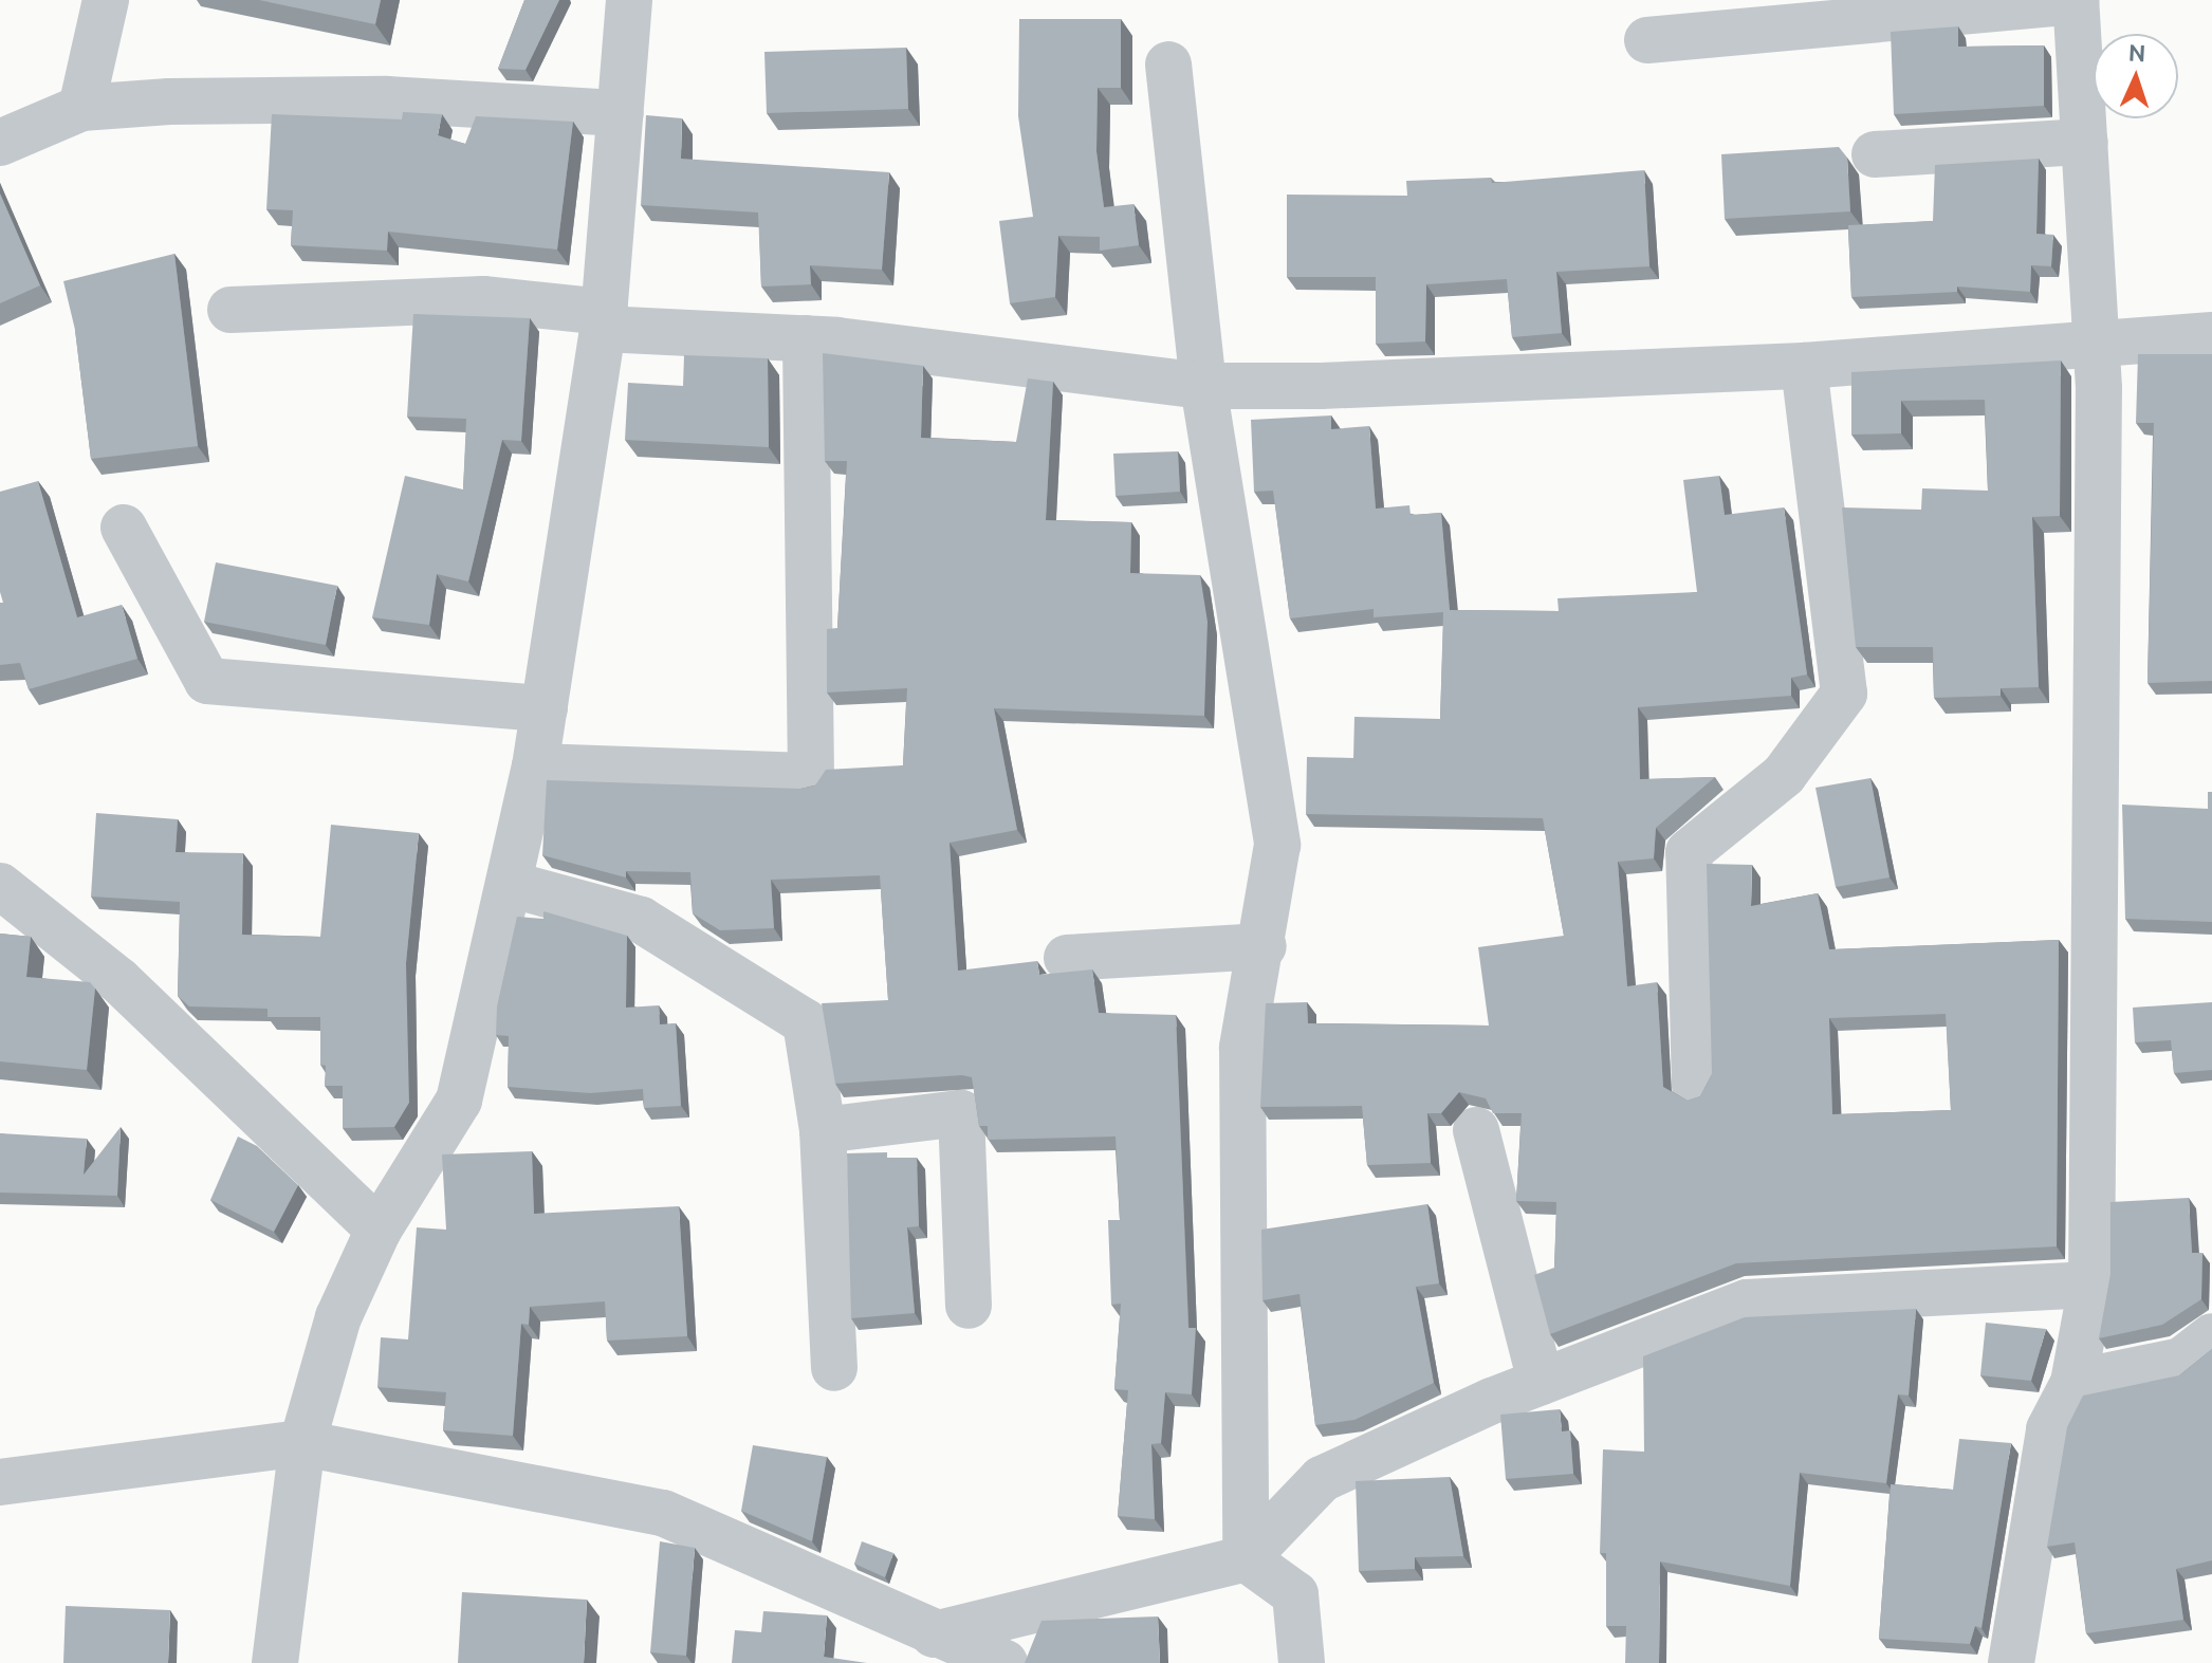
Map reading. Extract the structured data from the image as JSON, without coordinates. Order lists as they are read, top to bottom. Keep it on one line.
{"north":"top"}
